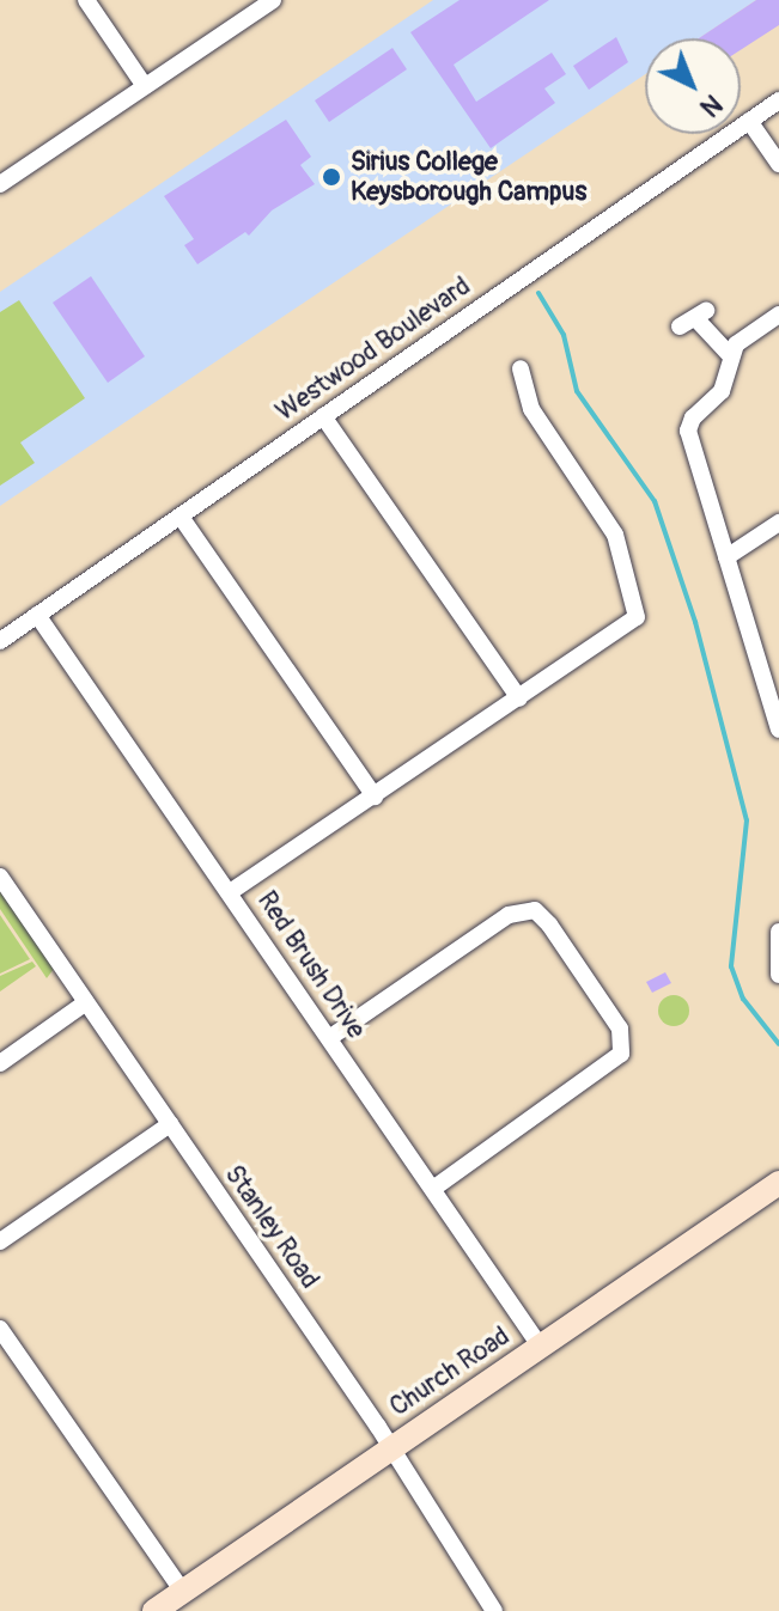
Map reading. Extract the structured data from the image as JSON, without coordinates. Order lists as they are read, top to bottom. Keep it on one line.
{"streets":{"main road":["Church Road"],"street":["Westwood Boulevard","Red Brush Drive","Stanley Road"]},"crossings":[["Westwood Boulevard","Red Brush Drive"],["Red Brush Drive","Church Road"],["Stanley Road","Church Road"]],"places":["Sirius College Keysborough Campus"],"north":"bottom right"}
